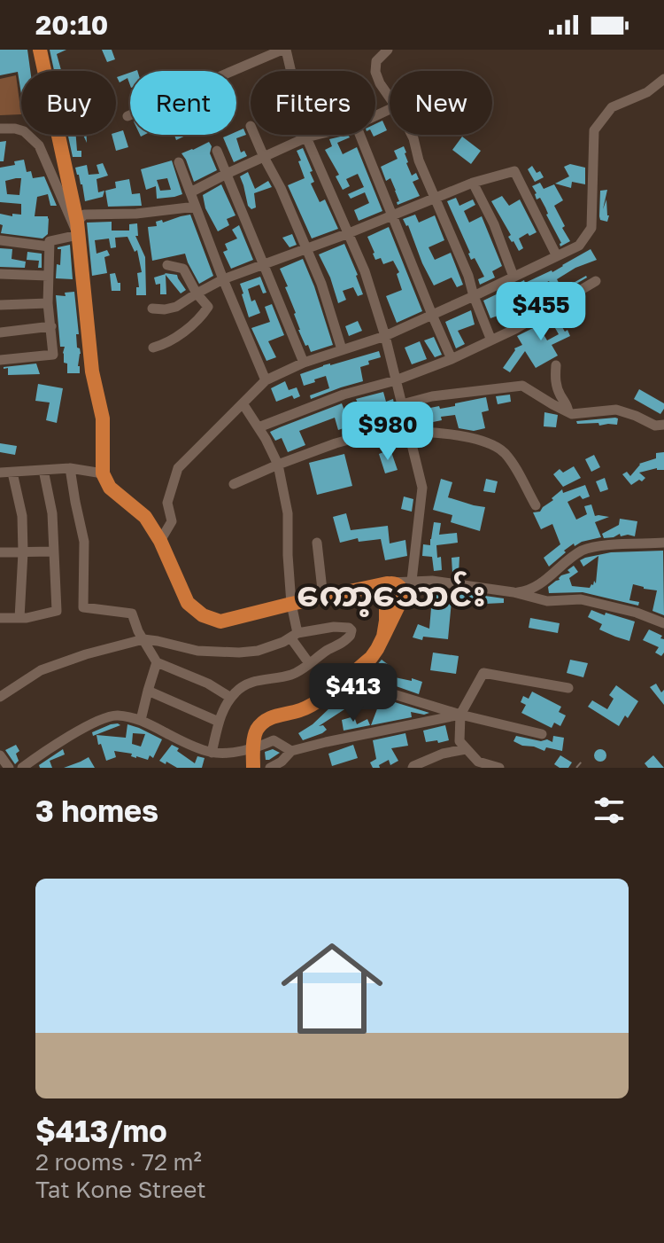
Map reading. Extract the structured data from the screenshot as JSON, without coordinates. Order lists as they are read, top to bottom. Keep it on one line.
{"districts":["ကော့သောင်း"],"page":{"status":"20:10","chip":["Buy","Rent","Filters","New"],"price":["$455","$980","$413"],"heading":"3 homes","list":[{"name":"$413/mo","note":"2 rooms · 72 m² · Tat Kone Street"}]}}
